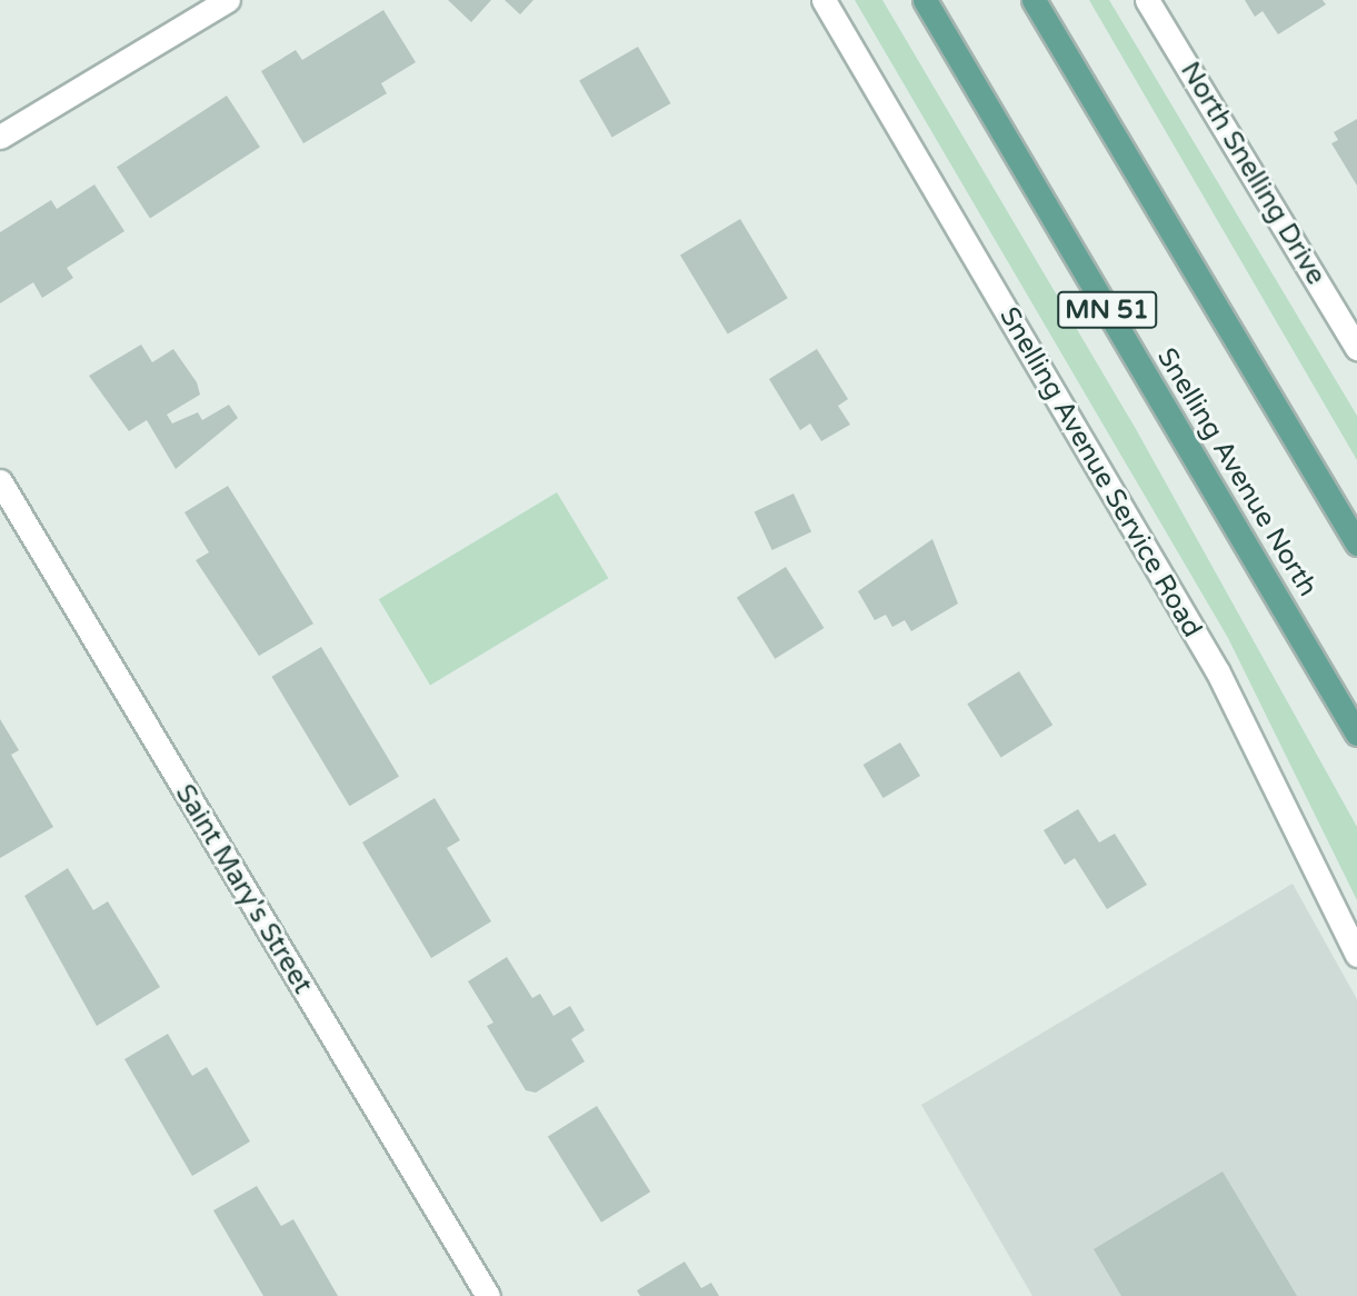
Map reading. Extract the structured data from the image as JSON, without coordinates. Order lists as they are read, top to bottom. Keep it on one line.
{"streets":{"main road":["MN 51","Snelling Avenue North"],"street":["North Snelling Drive","Snelling Avenue Service Road","Saint Mary's Street"]}}
